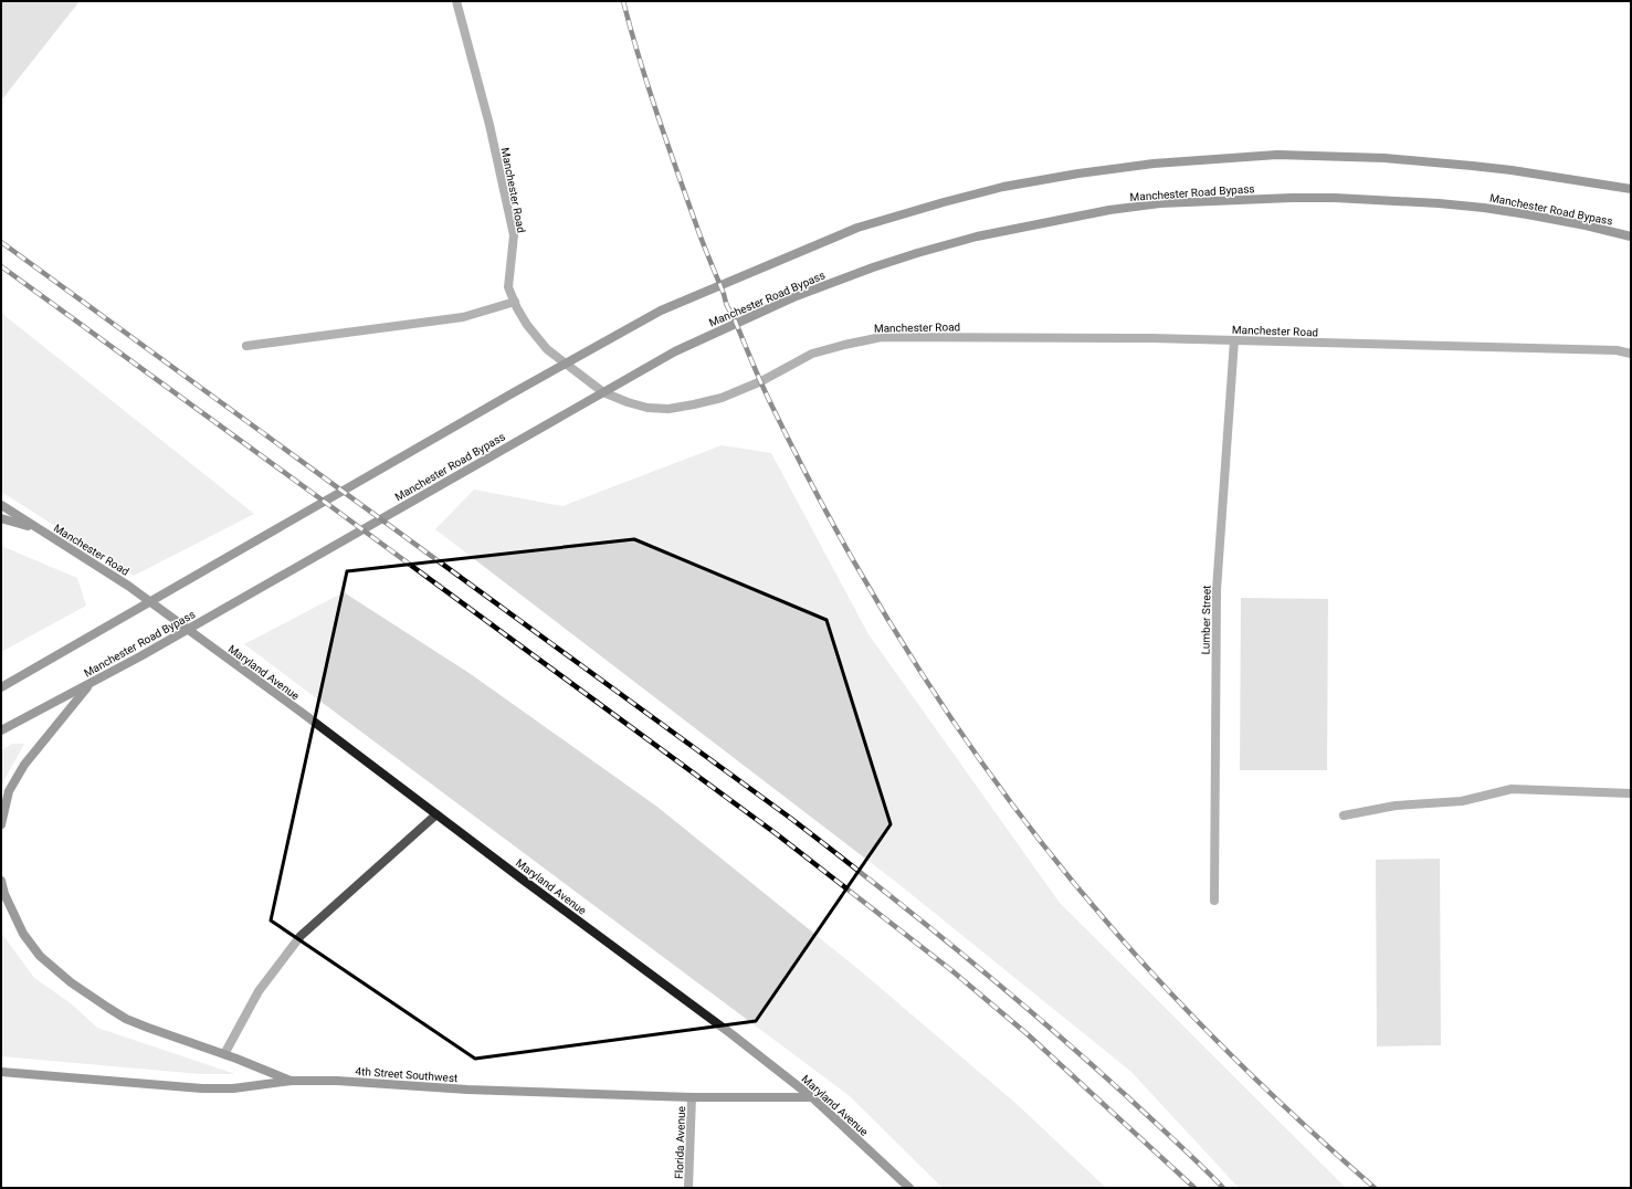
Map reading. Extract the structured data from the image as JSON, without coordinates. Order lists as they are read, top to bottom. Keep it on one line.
{"streets":{"main road":["Manchester Road","Manchester Road Bypass","Maryland Avenue","4th Street Southwest"],"street":["Lumber Street","Florida Avenue"]},"crossings":[["Manchester Road","Lumber Street"],["Manchester Road","Maryland Avenue"],["Maryland Avenue","4th Street Southwest"],["4th Street Southwest","Florida Avenue"]]}
